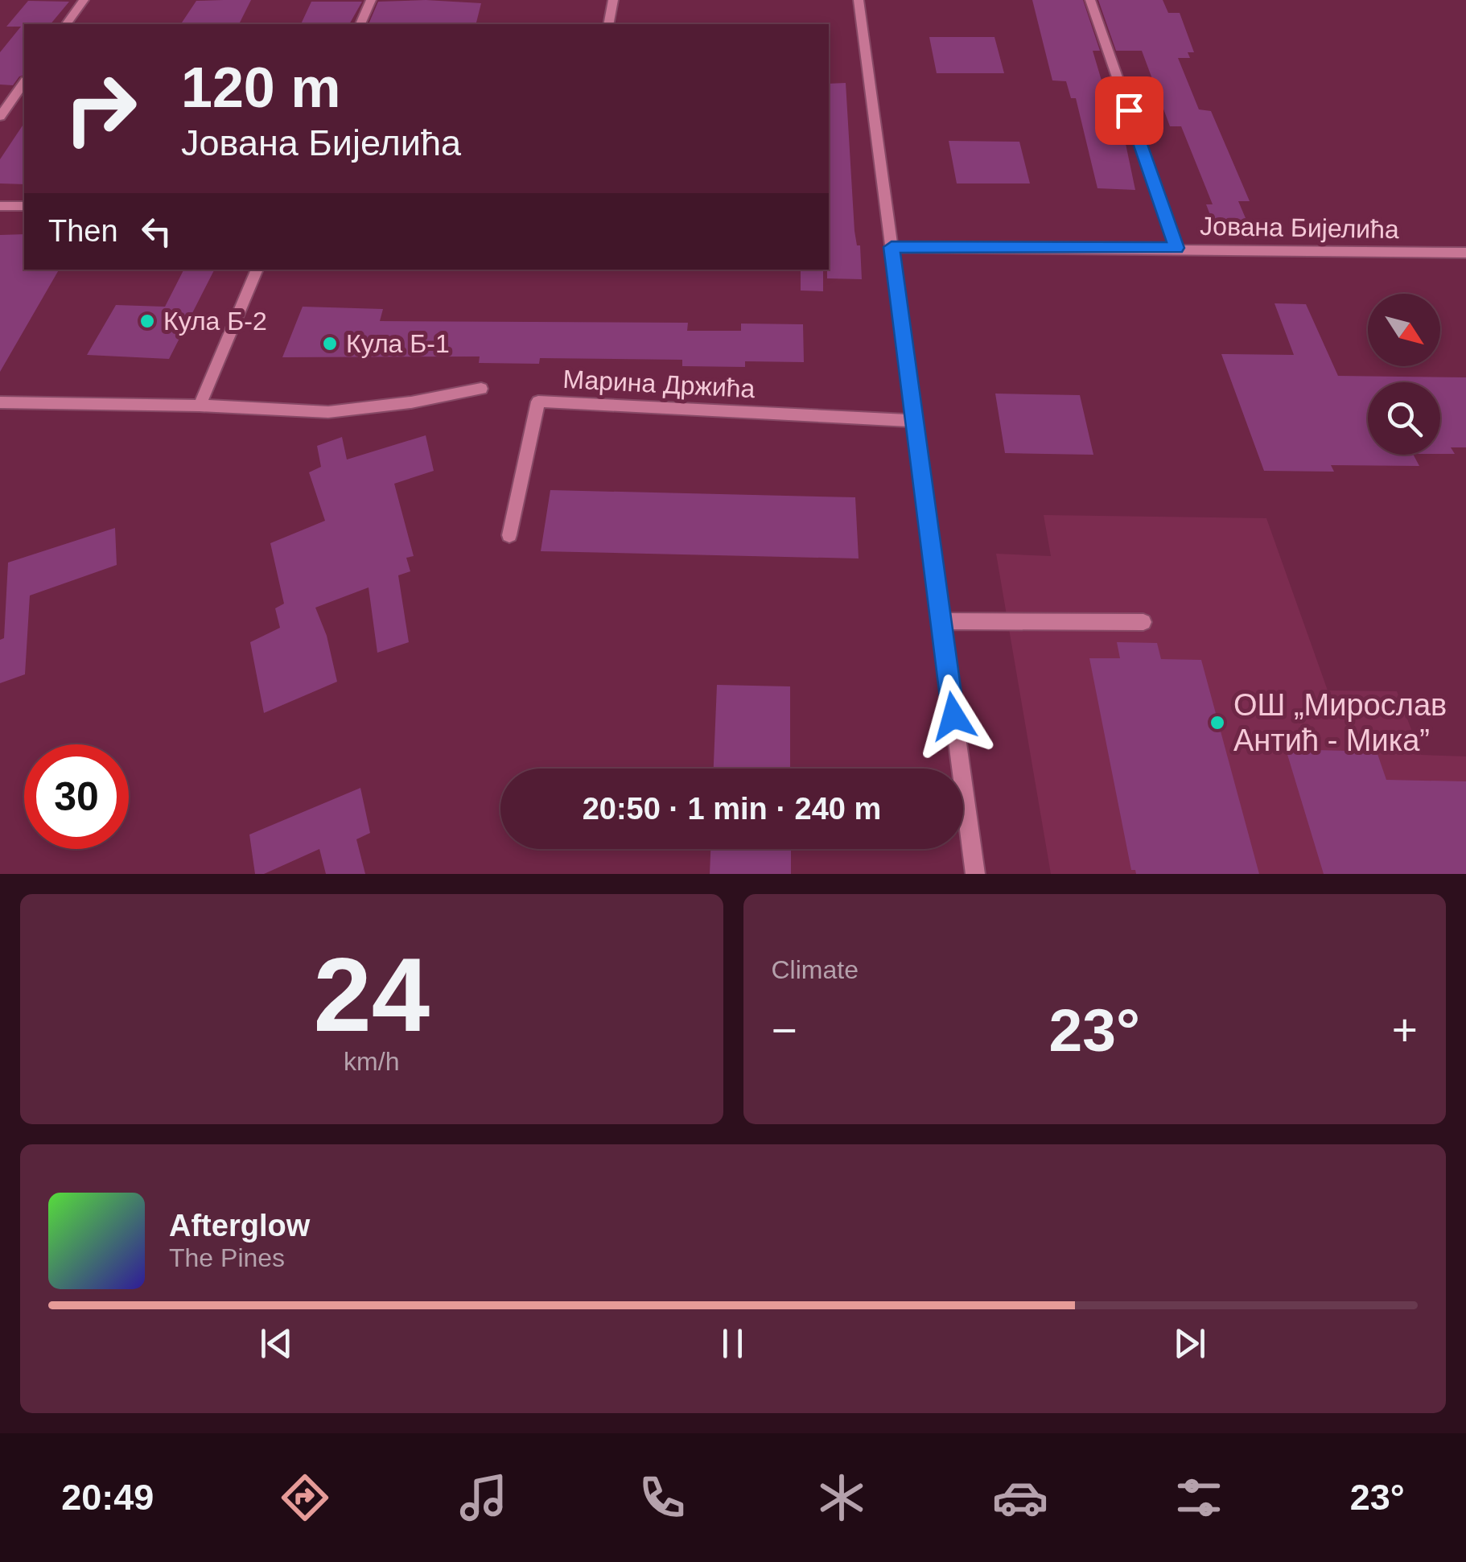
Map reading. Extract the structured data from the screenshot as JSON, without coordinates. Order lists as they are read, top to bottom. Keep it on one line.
{"streets":{"street":["Јована Бијелића","Марина Држића"]},"places":["Кула Б-2","Кула Б-1","ОШ „Мирослав Антић - Мика”"],"north":"bottom right","page":{"turn":["120 m","Јована Бијелића"],"then":"Then","limit":"30","trip":"20:50 · 1 min · 240 m","tile":[["24","km/h"],"Climate"],"heat":["−","23°","+"],"song":["Afterglow","The Pines"],"tabs":["20:49","23°"]}}
